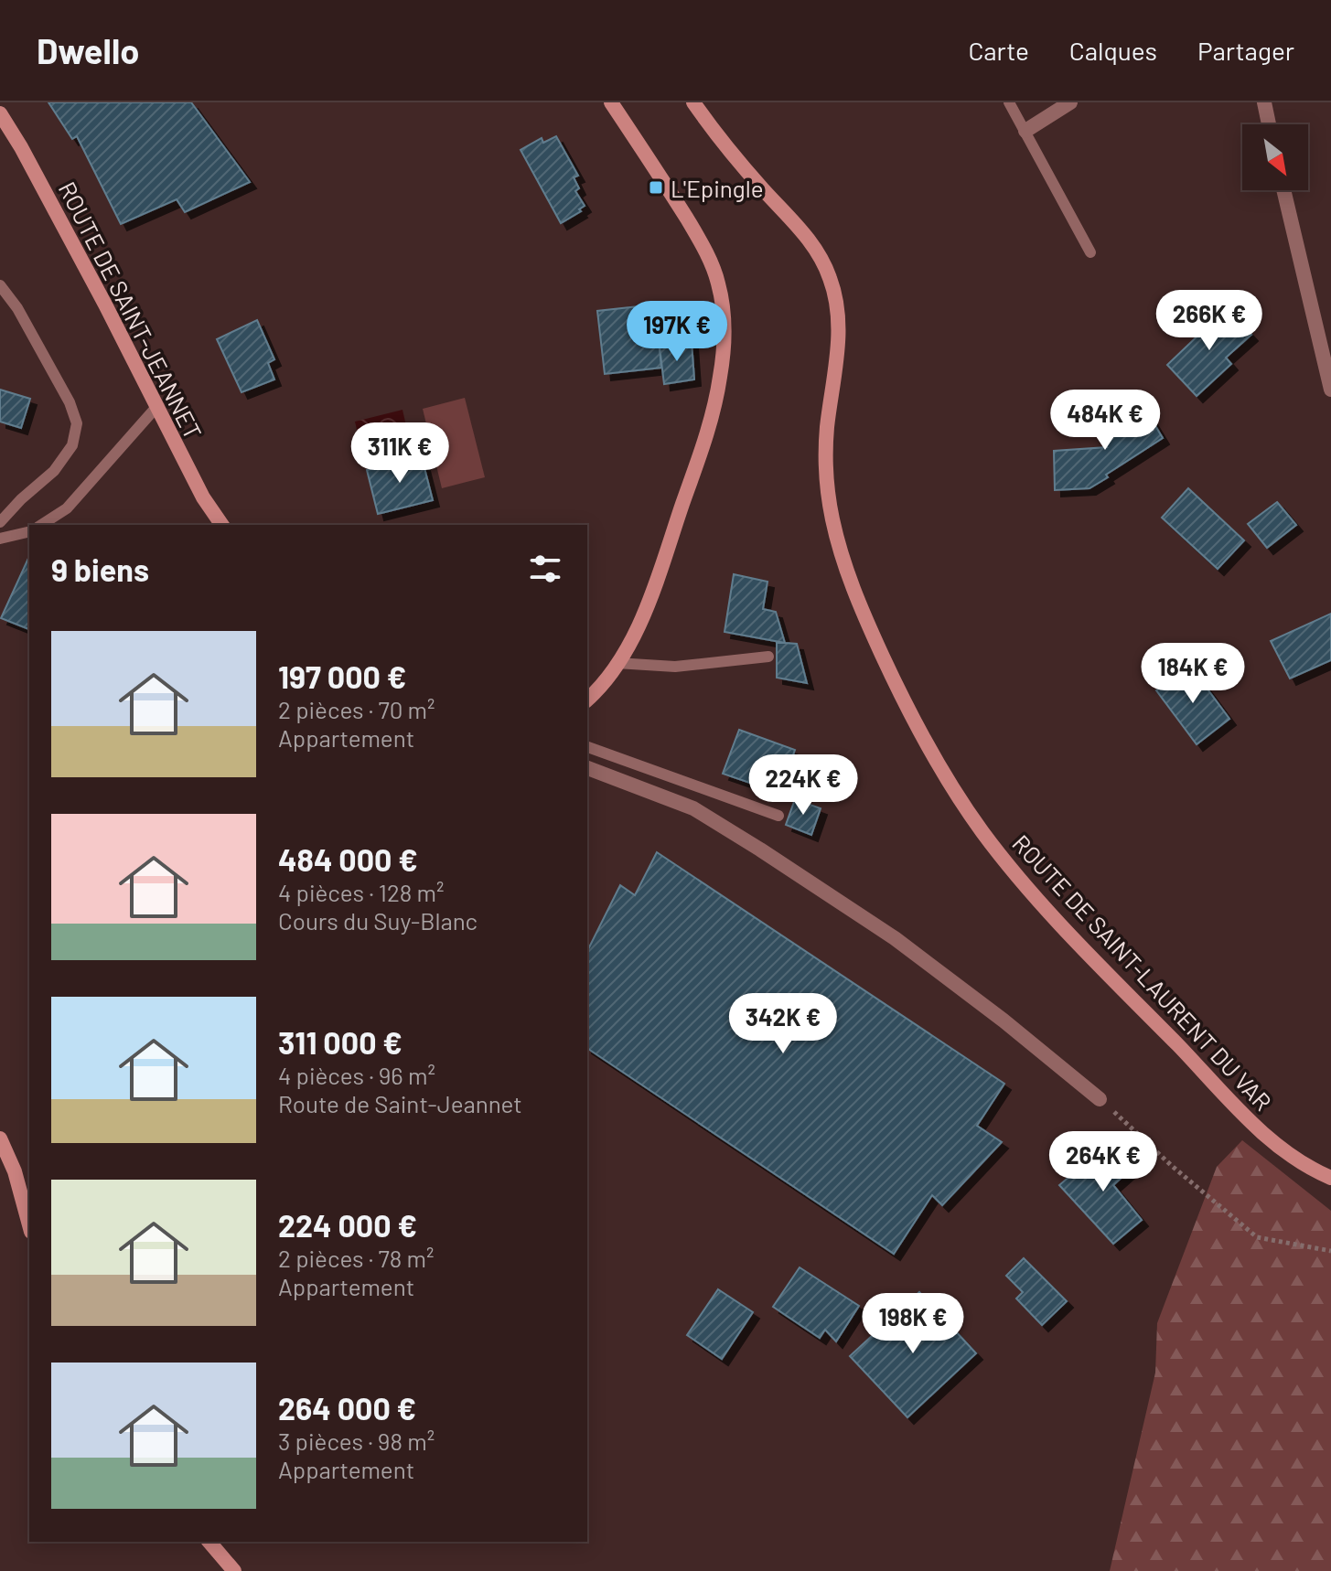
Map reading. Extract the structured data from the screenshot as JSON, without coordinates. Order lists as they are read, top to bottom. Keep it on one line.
{"streets":{"main road":["ROUTE DE SAINT-JEANNET","ROUTE DE SAINT-LAURENT DU VAR"]},"places":{"transit":["L'Epingle"]},"north":"bottom right","page":{"header":"Dwello","nav":["Carte","Calques","Partager"],"price":["266K €","197K €","484K €","311K €","184K €","224K €","342K €","264K €","198K €"],"heading":"9 biens","list":[{"name":"197 000 €","note":"2 pièces · 70 m² · Appartement"},{"name":"484 000 €","note":"4 pièces · 128 m² · Cours du Suy-Blanc"},{"name":"311 000 €","note":"4 pièces · 96 m² · Route de Saint-Jeannet"},{"name":"224 000 €","note":"2 pièces · 78 m² · Appartement"},{"name":"264 000 €","note":"3 pièces · 98 m² · Appartement"}]}}
